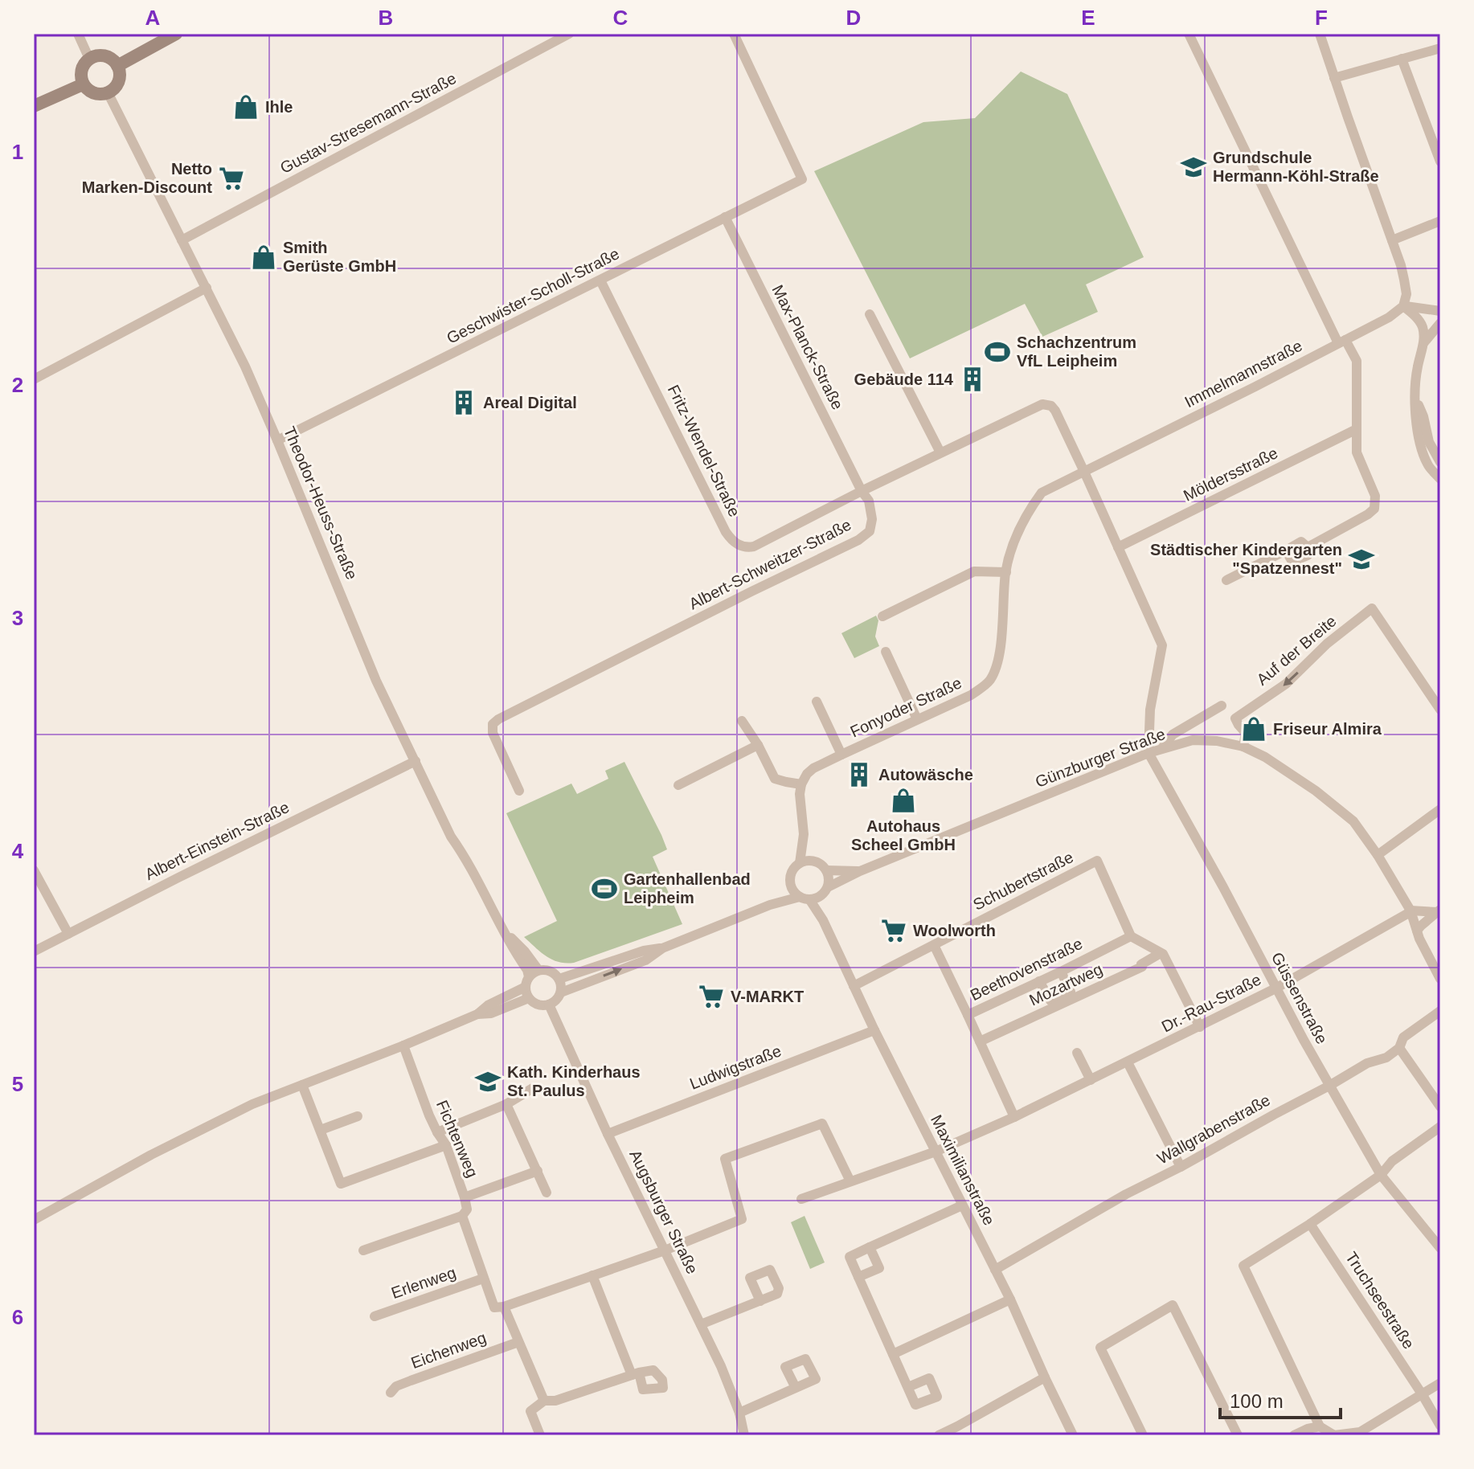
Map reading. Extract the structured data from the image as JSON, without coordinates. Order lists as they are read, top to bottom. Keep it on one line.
{"streets":{"street":["Gustav-Stresemann-Straße","Geschwister-Scholl-Straße","Max-Planck-Straße","Immelmannstraße","Fritz-Wendel-Straße","Möldersstraße","Theodor-Heuss-Straße","Albert-Schweitzer-Straße","Auf der Breite","Fonyoder Straße","Günzburger Straße","Albert-Einstein-Straße","Schubertstraße","Beethovenstraße","Mozartweg","Güssenstraße","Dr.-Rau-Straße","Ludwigstraße","Wallgrabenstraße","Fichtenweg","Maximilianstraße","Augsburger Straße","Erlenweg","Truchseestraße","Eichenweg"]},"crossings":[["Gustav-Stresemann-Straße","Theodor-Heuss-Straße"],["Geschwister-Scholl-Straße","Max-Planck-Straße"],["Geschwister-Scholl-Straße","Fritz-Wendel-Straße"],["Geschwister-Scholl-Straße","Theodor-Heuss-Straße"],["Max-Planck-Straße","Fritz-Wendel-Straße"],["Max-Planck-Straße","Albert-Schweitzer-Straße"],["Immelmannstraße","Fonyoder Straße"],["Fritz-Wendel-Straße","Albert-Schweitzer-Straße"],["Theodor-Heuss-Straße","Albert-Einstein-Straße"],["Theodor-Heuss-Straße","Augsburger Straße"],["Auf der Breite","Günzburger Straße"],["Günzburger Straße","Güssenstraße"],["Günzburger Straße","Dr.-Rau-Straße"],["Günzburger Straße","Maximilianstraße"],["Schubertstraße","Beethovenstraße"],["Schubertstraße","Maximilianstraße"],["Beethovenstraße","Mozartweg"],["Beethovenstraße","Dr.-Rau-Straße"],["Güssenstraße","Dr.-Rau-Straße"],["Güssenstraße","Wallgrabenstraße"],["Dr.-Rau-Straße","Maximilianstraße"],["Ludwigstraße","Maximilianstraße"],["Ludwigstraße","Augsburger Straße"],["Wallgrabenstraße","Maximilianstraße"],["Fichtenweg","Erlenweg"]],"places":{"shop":["Ihle","Smith Gerüste GmbH","Friseur Almira","Autohaus Scheel GmbH"],"school or university":["Grundschule Hermann-Köhl-Straße","Städtischer Kindergarten \"Spatzennest\"","Kath. Kinderhaus St. Paulus"],"supermarket":["Netto Marken-Discount","Woolworth","V-MARKT"],"sports":["Schachzentrum VfL Leipheim","Gartenhallenbad Leipheim"],"building":["Gebäude 114","Areal Digital","Autowäsche"]},"scale_bar":"100 m","grid":{"columns":["A","B","C","D","E","F"],"rows":["1","2","3","4","5","6"]}}
